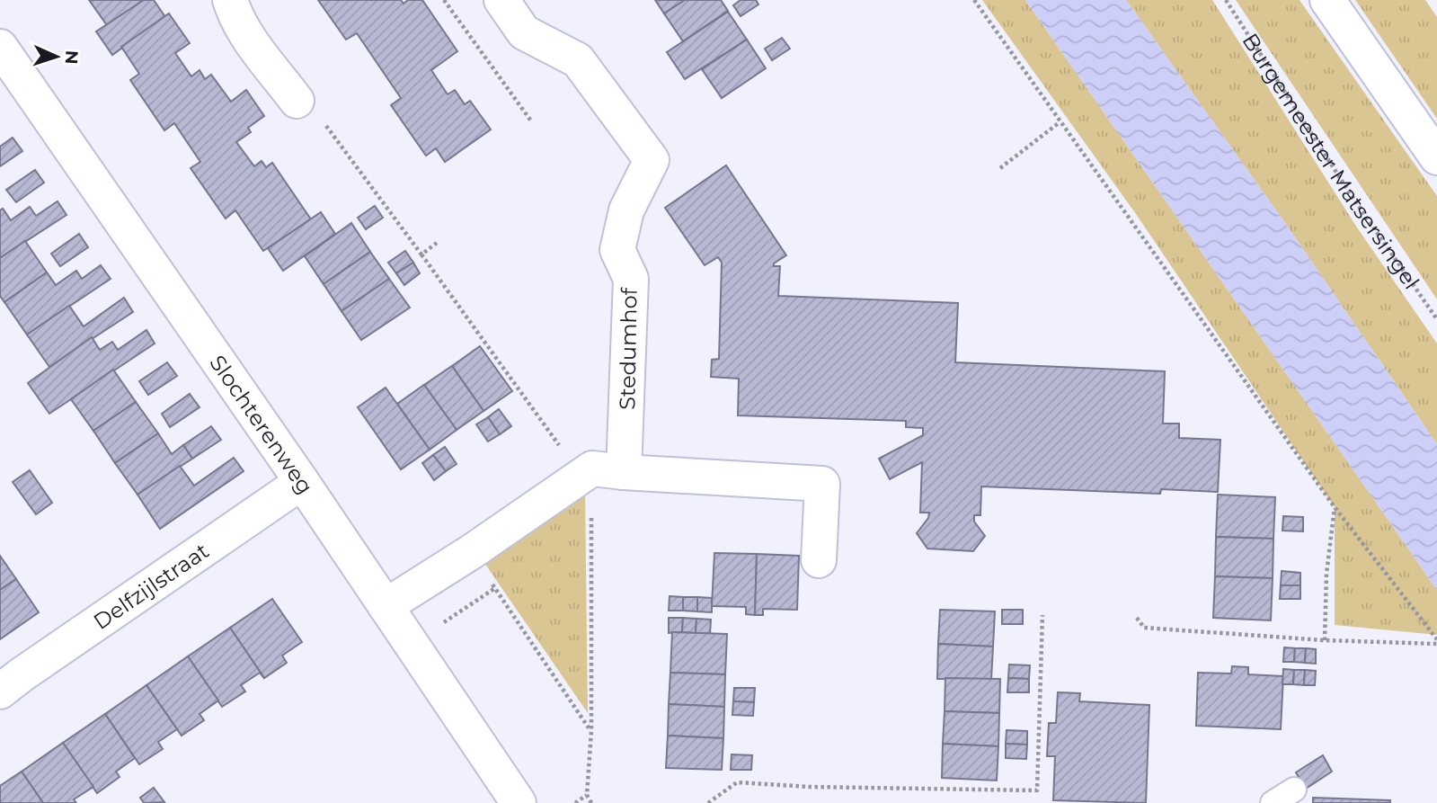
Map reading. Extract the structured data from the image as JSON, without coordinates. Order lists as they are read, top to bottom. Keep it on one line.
{"streets":{"street":["Stedumhof","Slochterenweg","Delfzijlstraat"],"path":["Burgemeester Matsersingel"]},"crossings":[["Slochterenweg","Delfzijlstraat"]],"north":"right"}
